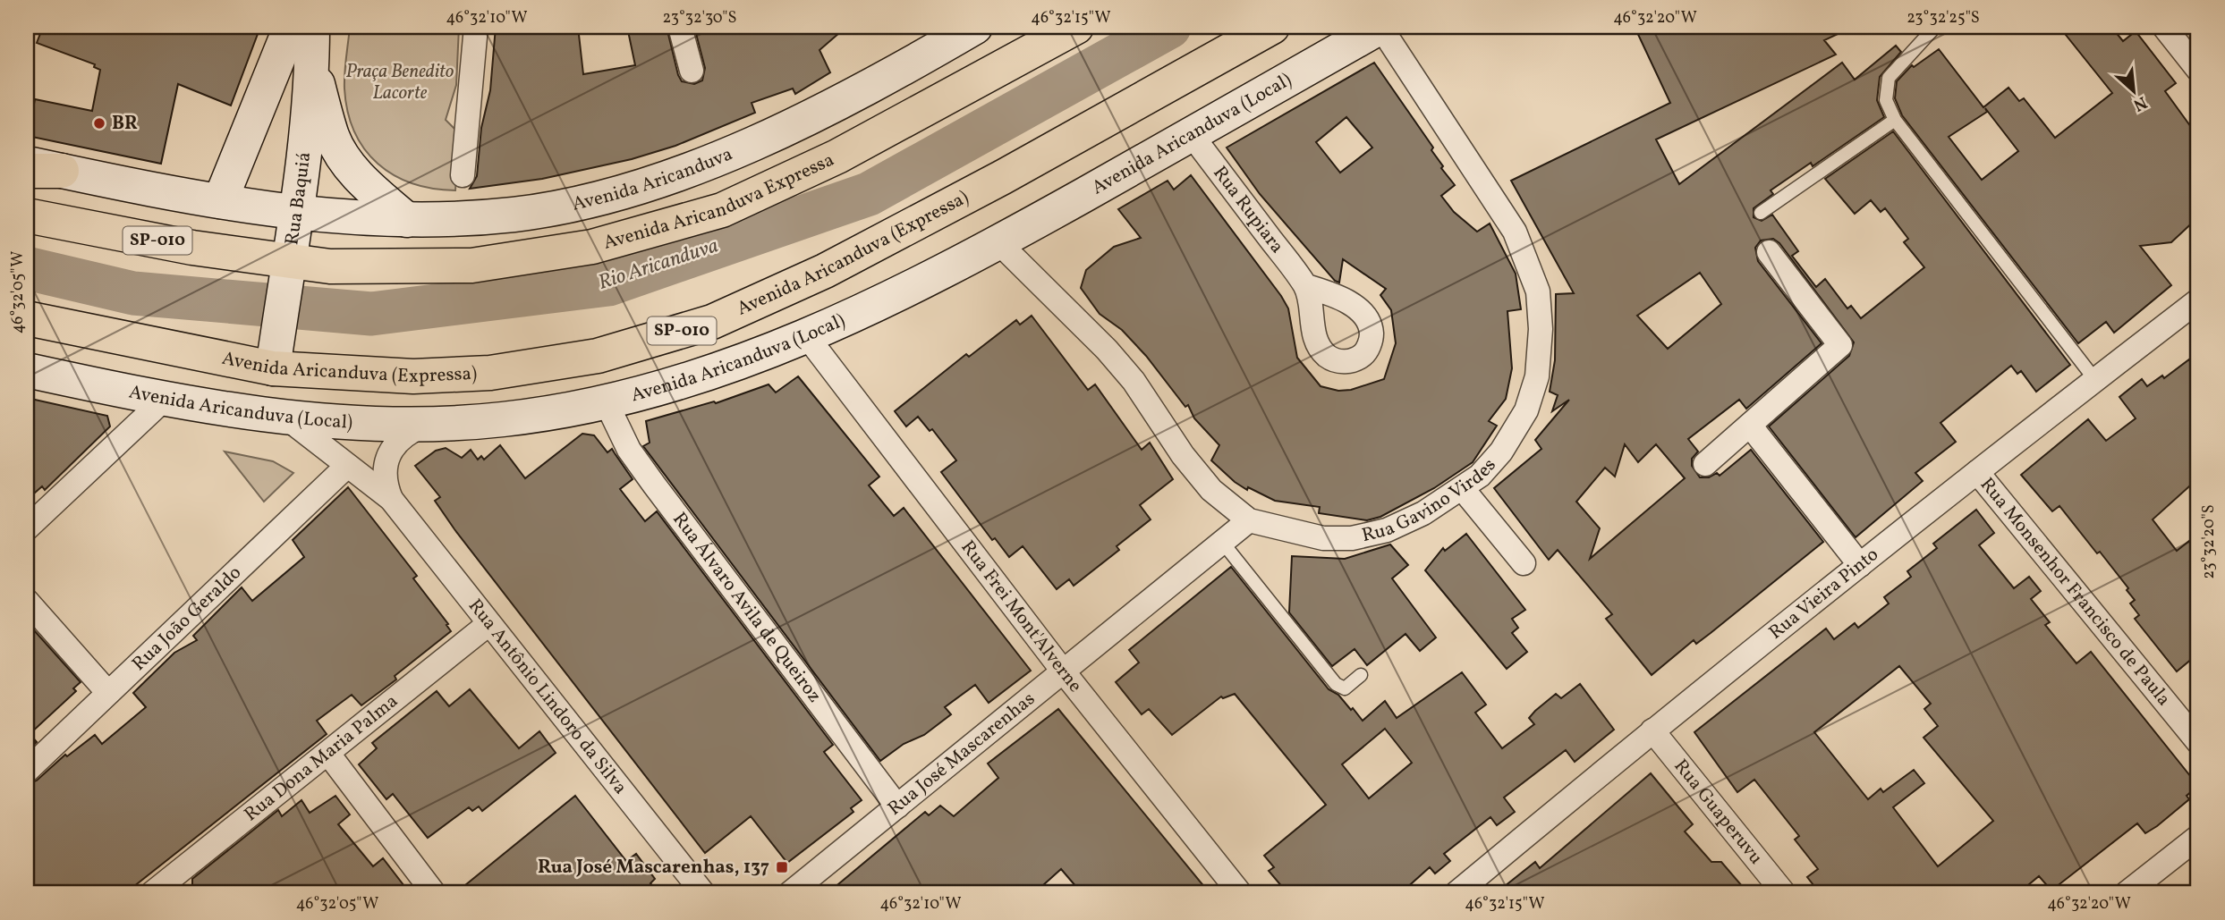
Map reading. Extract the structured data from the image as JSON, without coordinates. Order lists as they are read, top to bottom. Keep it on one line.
{"streets":{"highway":["Avenida Aricanduva Expressa","SP-010","Avenida Aricanduva (Expressa)"],"main road":["Avenida Aricanduva (Local)","Avenida Aricanduva","Rua Baquiá"],"street":["Rua Rupiara","Rua Gavino Virdes","Rua Vieira Pinto","Rua Monsenhor Francisco de Paula","Rua Álvaro Avila de Queiroz","Rua Frei Mont'Alverne","Rua João Geraldo","Rua Antônio Lindoro da Silva","Rua José Mascarenhas","Rua Dona Maria Palma","Rua Guaperuvu"]},"crossings":[["Avenida Aricanduva (Local)","Rua Rupiara"],["Avenida Aricanduva (Local)","Rua Gavino Virdes"],["Avenida Aricanduva (Local)","Rua Álvaro Avila de Queiroz"],["Avenida Aricanduva (Local)","Rua Frei Mont'Alverne"],["Avenida Aricanduva (Local)","Rua Antônio Lindoro da Silva"],["Avenida Aricanduva","Rua Baquiá"],["Rua Baquiá","Avenida Aricanduva Expressa"],["Rua Baquiá","SP-010"],["Rua Baquiá","Avenida Aricanduva (Expressa)"],["Avenida Aricanduva Expressa","SP-010"],["Rua Gavino Virdes","Rua José Mascarenhas"],["Rua Vieira Pinto","Rua Monsenhor Francisco de Paula"],["Rua Vieira Pinto","Rua Guaperuvu"],["Rua Álvaro Avila de Queiroz","Rua José Mascarenhas"],["Rua Frei Mont'Alverne","Rua José Mascarenhas"],["Rua João Geraldo","Rua Antônio Lindoro da Silva"],["Rua Antônio Lindoro da Silva","Rua Dona Maria Palma"]],"water":["Rio Aricanduva"],"parks":["Praça Benedito Lacorte"],"places":{"other":["BR"],"transit":["Rua José Mascarenhas, 137"]},"north":"bottom right","coordinates":["46°32'10\"W","23°32'30\"S","46°32'15\"W","46°32'20\"W","23°32'25\"S","46°32'05\"W","23°32'20\"S"]}
